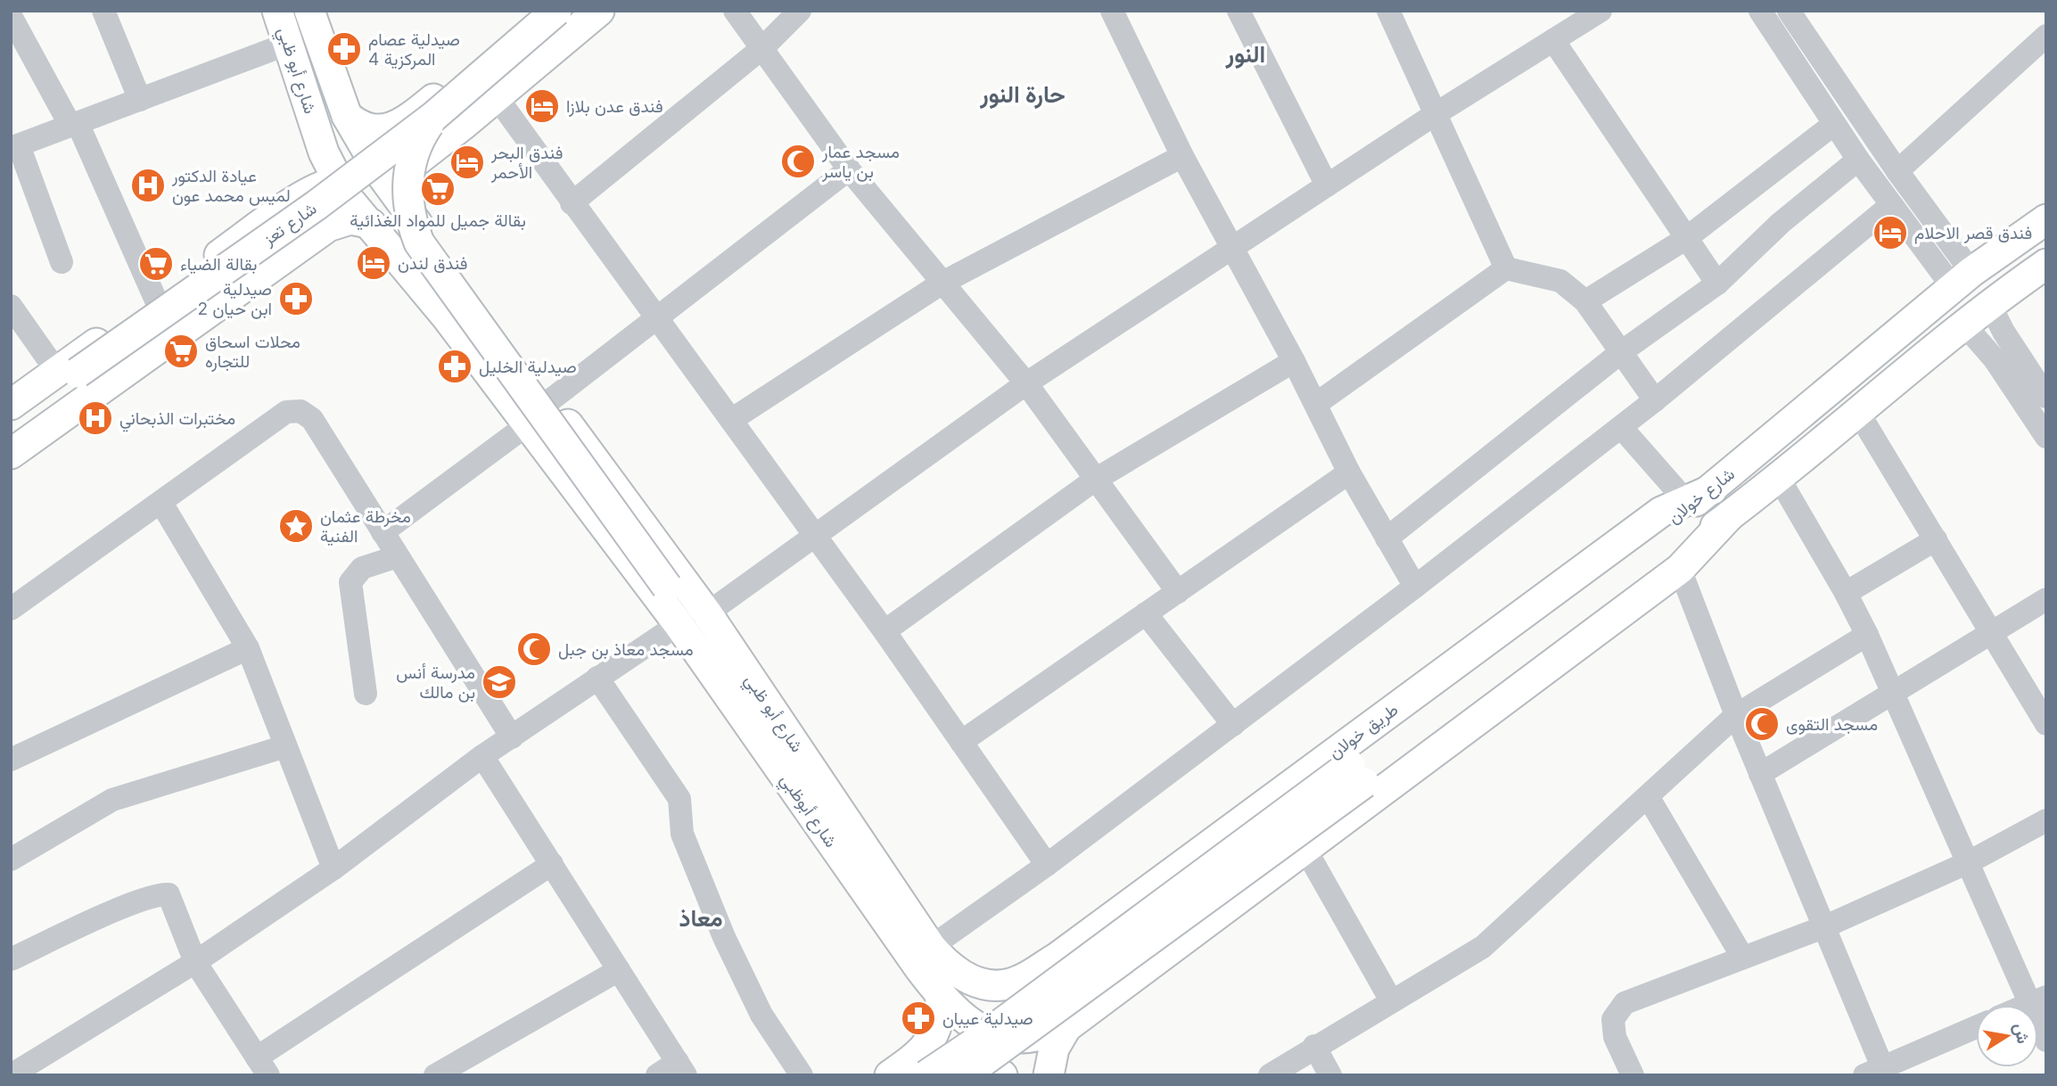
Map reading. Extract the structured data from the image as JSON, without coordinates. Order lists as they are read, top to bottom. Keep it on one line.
{"streets":{"main road":["شارع أبو ظبي","شارع تعز","شارع خولان","طريق خولان","شارع أبوظبي"]},"crossings":[["شارع أبو ظبي","طريق خولان"],["شارع أبو ظبي","شارع أبوظبي"],["شارع خولان","طريق خولان"]],"districts":["النور","حارة النور","معاذ"],"places":{"pharmacy":["صيدلية عصام المركزية 4","صيدلية ابن حيان 2","صيدلية الخليل","صيدلية عيبان"],"hotel":["فندق عدن بلازا","فندق البحر الأحمر","فندق قصر الاحلام","فندق لندن"],"mosque":["مسجد عمار بن ياسر","مسجد معاذ بن جبل","مسجد التقوى"],"hospital":["عيادة الدكتور لميس محمد عون","مختبرات الذبحاني"],"supermarket":["بقالة جميل للمواد الغذائية","بقالة الضياء","محلات اسحاق للتجاره"],"place":["مخرطة عثمان الفنية"],"school or university":["مدرسة أنس بن مالك"]},"north":"right"}
